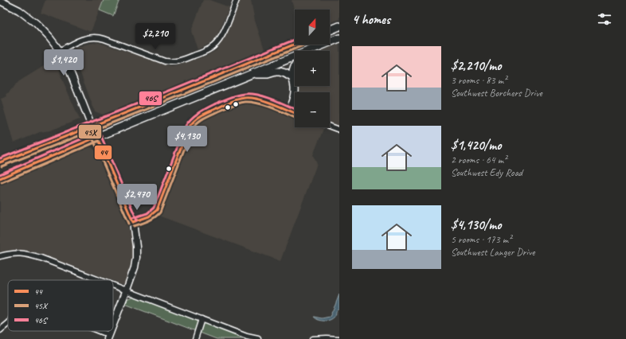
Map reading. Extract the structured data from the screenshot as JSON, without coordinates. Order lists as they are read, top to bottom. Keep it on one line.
{"lines":["transit line 46S","transit line 44","transit line 45X"],"legend":["44","45X","46S"],"north":"top","page":{"heading":"4 homes","map_buttons":["+","−"],"price":["$2,210","$1,420","$4,130","$2,470"],"list":[{"name":"$2,210/mo","note":"3 rooms · 83 m² · Southwest Borchers Drive"},{"name":"$1,420/mo","note":"2 rooms · 64 m² · Southwest Edy Road"},{"name":"$4,130/mo","note":"5 rooms · 173 m² · Southwest Langer Drive"}]}}
